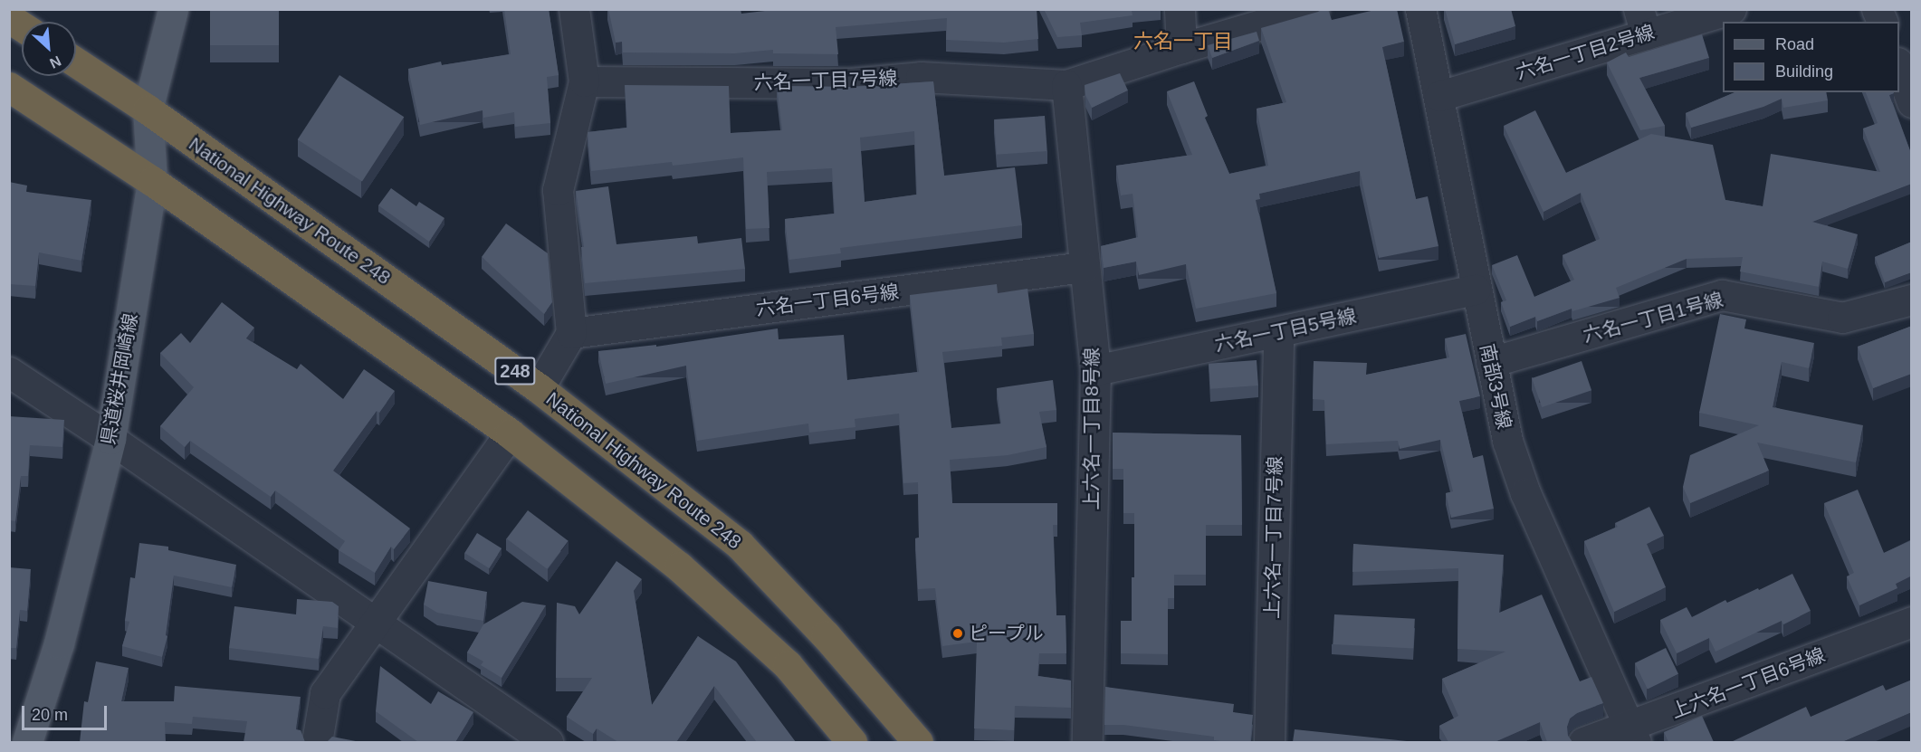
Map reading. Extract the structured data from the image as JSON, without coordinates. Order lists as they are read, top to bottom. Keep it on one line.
{"streets":{"highway":["National Highway Route 248","248"],"main road":["県道桜井岡崎線"],"street":["六名一丁目2号線","六名一丁目7号線","六名一丁目6号線","六名一丁目1号線","六名一丁目5号線","南部3号線","上六名一丁目8号線","上六名一丁目7号線","上六名一丁目6号線"]},"crossings":[["六名一丁目2号線","南部3号線"],["六名一丁目7号線","上六名一丁目8号線"],["National Highway Route 248","県道桜井岡崎線"],["六名一丁目6号線","上六名一丁目8号線"],["六名一丁目1号線","南部3号線"],["六名一丁目5号線","南部3号線"],["六名一丁目5号線","上六名一丁目8号線"],["六名一丁目5号線","上六名一丁目7号線"],["南部3号線","上六名一丁目6号線"]],"districts":["六名一丁目"],"places":["ピープル"],"legend":["Road","Building"],"scale_bar":"20 m","north":"bottom right"}
